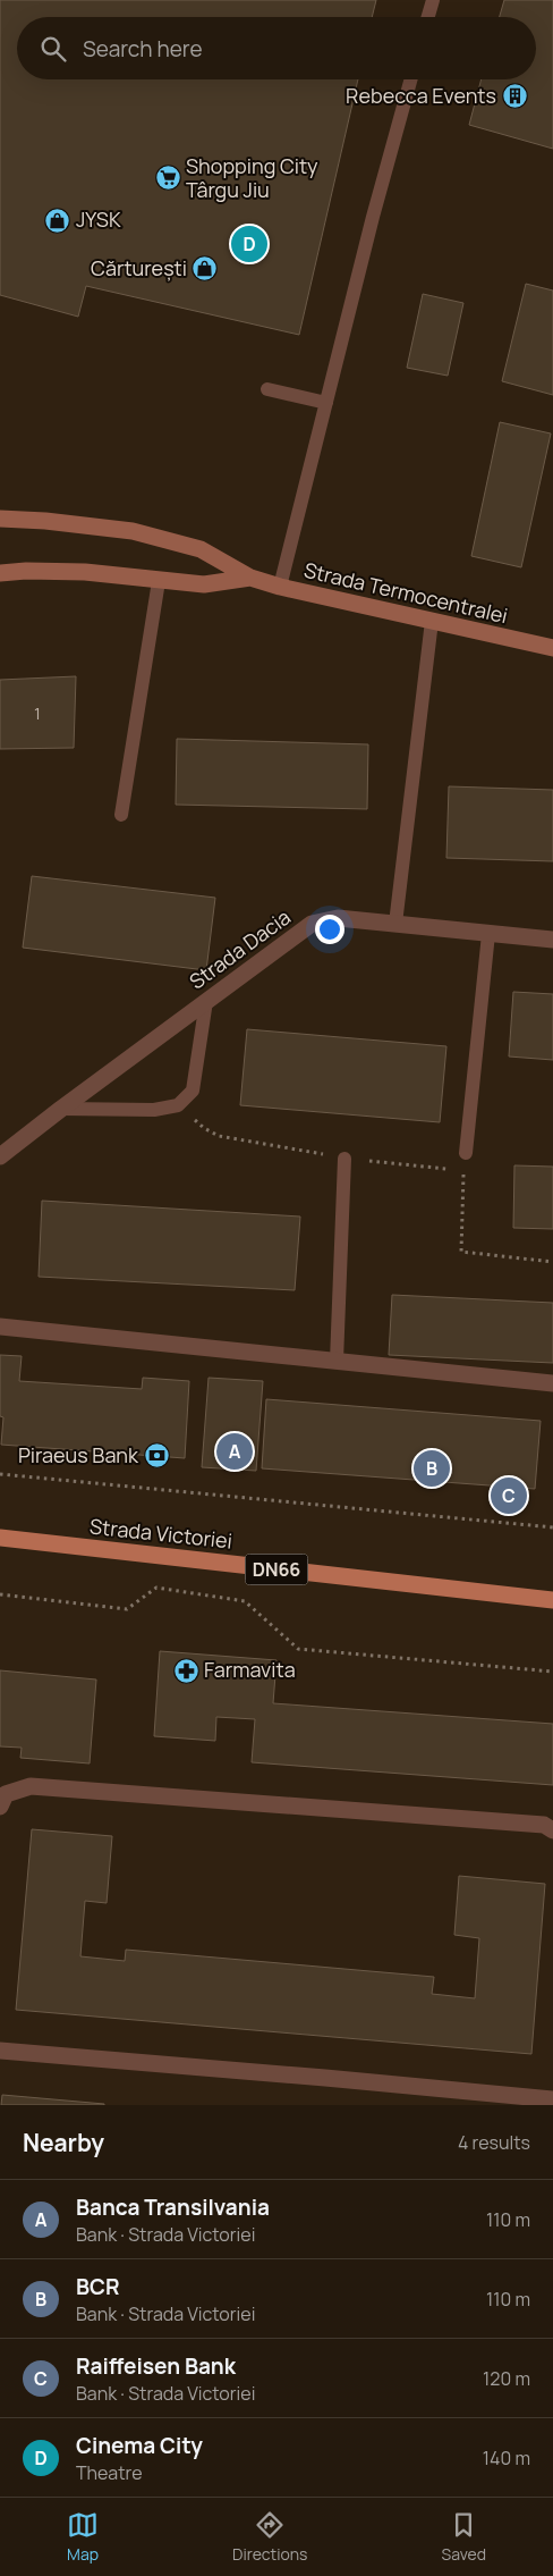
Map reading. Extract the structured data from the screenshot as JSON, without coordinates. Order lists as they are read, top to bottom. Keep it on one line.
{"streets":{"main road":["Strada Termocentralei","Strada Victoriei","DN66"],"street":["Strada Dacia"]},"places":{"building":["Rebecca Events"],"supermarket":["Shopping City Târgu Jiu"],"shop":["JYSK","Cărturești"],"bank":["Piraeus Bank"],"pharmacy":["Farmavita"]},"house_numbers":["1"],"page":{"search":"Search here","pins":["D","A","B","C"],"heading":["Nearby","4 results"],"list":[{"mark":"A","name":"Banca Transilvania","note":"Bank · Strada Victoriei","value":"110 m"},{"mark":"B","name":"BCR","note":"Bank · Strada Victoriei","value":"110 m"},{"mark":"C","name":"Raiffeisen Bank","note":"Bank · Strada Victoriei","value":"120 m"},{"mark":"D","name":"Cinema City","note":"Theatre","value":"140 m"}],"nav":["Map","Directions","Saved"]}}
